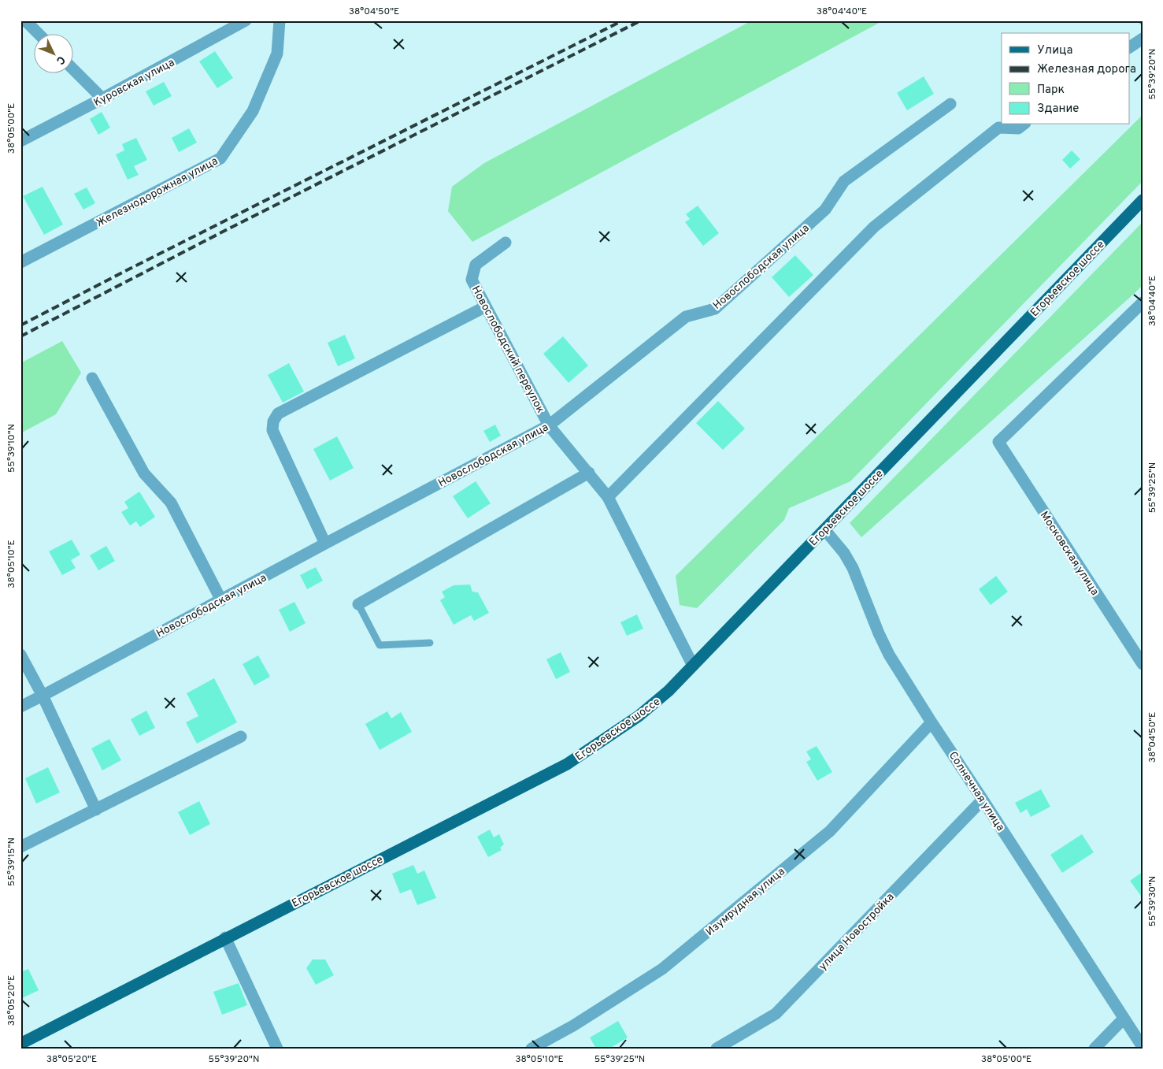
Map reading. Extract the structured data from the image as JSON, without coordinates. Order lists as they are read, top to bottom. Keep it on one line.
{"streets":{"main road":["Егорьевское шоссе"],"street":["Куровская улица","Железнодорожная улица","Новослободская улица","Новослободский переулок","Московская улица","Солнечная улица","Изумрудная улица","улица Новостройка"]},"crossings":[["Новослободская улица","Новослободский переулок"],["Егорьевское шоссе","Новослободский переулок"],["Егорьевское шоссе","Солнечная улица"],["Солнечная улица","Изумрудная улица"],["Солнечная улица","улица Новостройка"]],"legend":["Улица","Железная дорога","Парк","Здание"],"north":"bottom right","coordinates":["38°04'50\"E","38°04'40\"E","55°39'20\"N","38°05'00\"E","55°39'10\"N","55°39'25\"N","38°05'10\"E","55°39'15\"N","55°39'30\"N","38°05'20\"E"]}
